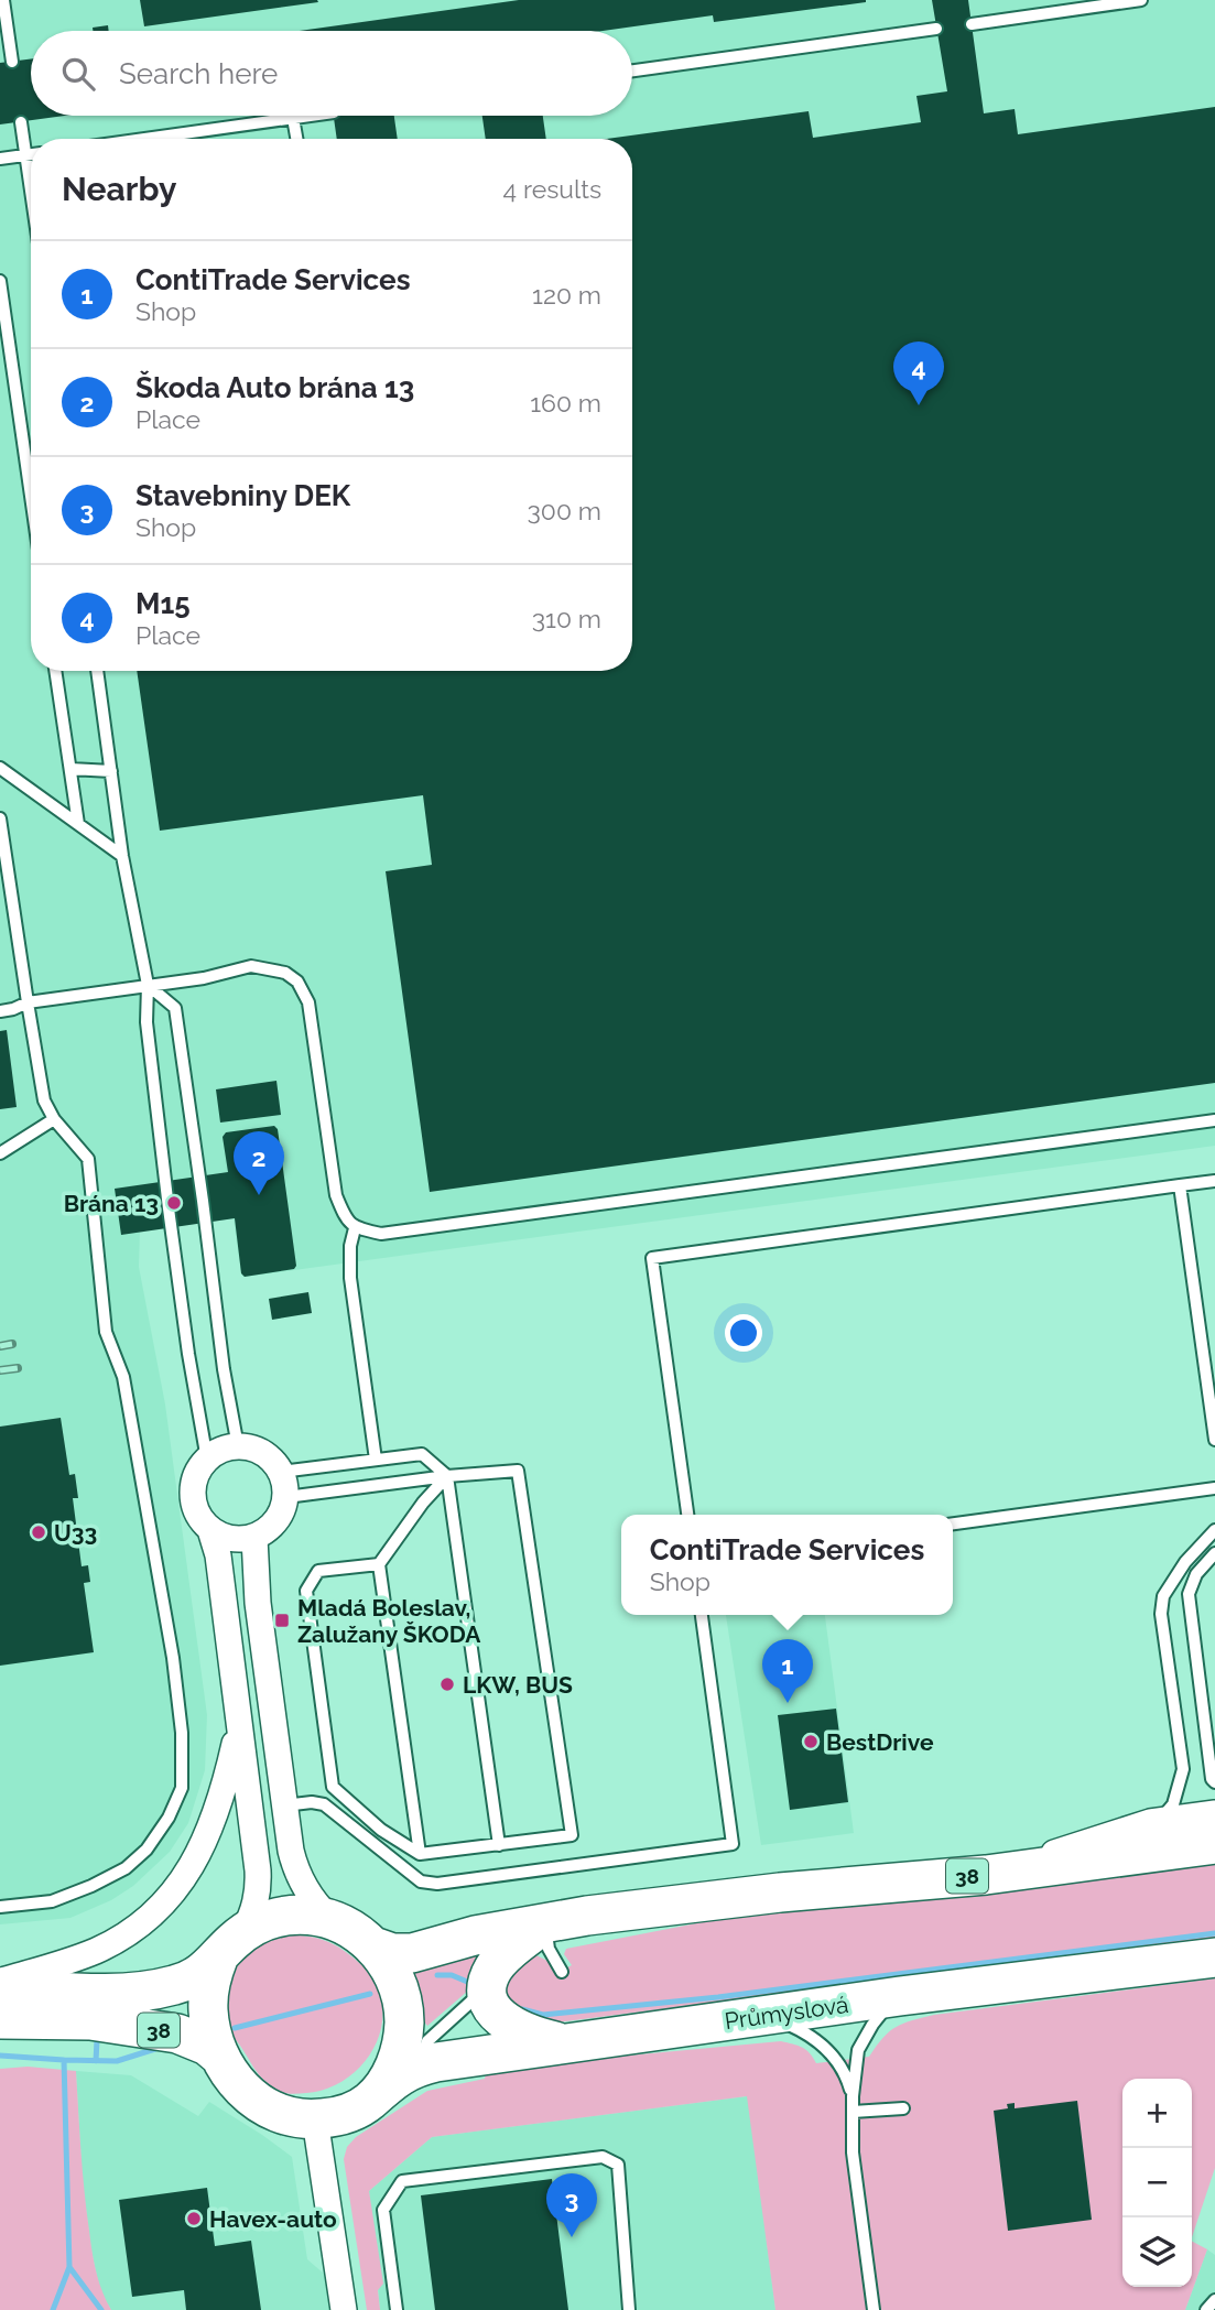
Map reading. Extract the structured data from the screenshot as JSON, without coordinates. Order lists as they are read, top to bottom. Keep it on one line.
{"streets":{"main road":["38","Průmyslová"]},"crossings":[["38","Průmyslová"]],"places":{"other":["Brána 13","U33","LKW, BUS","BestDrive","Havex-auto"],"transit":["Mladá Boleslav, Zalužany ŠKODA"]},"page":{"search":"Search here","heading":["Nearby","4 results"],"list":[{"mark":"1","name":"ContiTrade Services","note":"Shop","value":"120 m"},{"mark":"2","name":"Škoda Auto brána 13","note":"Place","value":"160 m"},{"mark":"3","name":"Stavebniny DEK","note":"Shop","value":"300 m"},{"mark":"4","name":"M15","note":"Place","value":"310 m"}],"pins":["4","2","1","3"],"popup":["ContiTrade Services","Shop"],"map_buttons":["+","−"]}}
